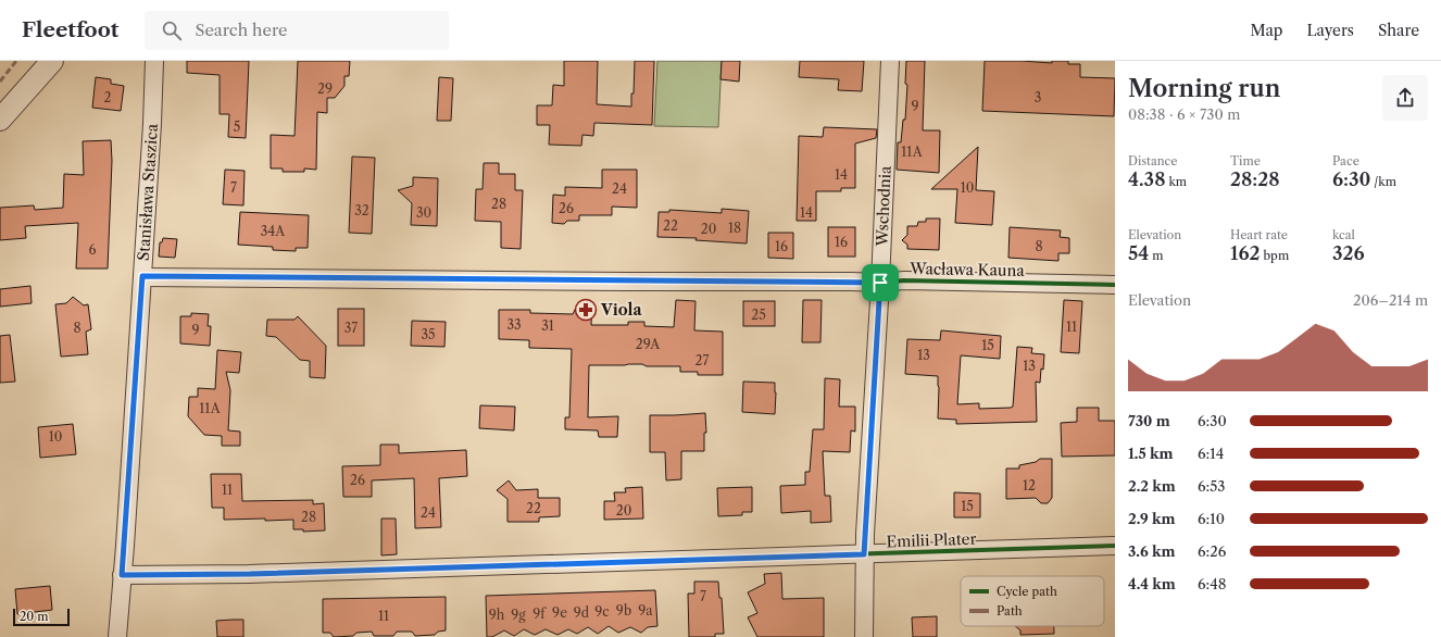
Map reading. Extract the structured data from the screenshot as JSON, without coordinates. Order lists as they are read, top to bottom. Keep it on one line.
{"streets":{"street":["Stanisława Staszica","Wschodnia","Wacława Kauna","Emilii Plater"]},"crossings":[["Stanisława Staszica","Wacława Kauna"],["Stanisława Staszica","Emilii Plater"],["Wschodnia","Wacława Kauna"],["Wschodnia","Emilii Plater"]],"places":{"pharmacy":["Viola"]},"house_numbers":["29","2","3","9","5","11A","14","7","10","24","28","26","32","30","14","22","18","20","34A","16","16","8","6","25","33","31","11","8","37","9","35","29A","15","13","27","13","11A","10","26","12","11","15","22","20","24","28","7","9b","9a","9c","9e","9d","9f","9h","9g","11"],"legend":["Cycle path","Path"],"scale_bar":"20 m","page":{"header":"Fleetfoot","search":"Search here","nav":["Map","Layers","Share"],"heading":["Morning run","08:38 · 6 × 730 m"],"stats":[["Distance","4.38 km"],["Time","28:28"],["Pace","6:30 /km"],["Elevation","54 m"],["Heart rate","162 bpm"],["kcal","326"]],"chart":["Elevation","206–214 m"],"list":[{"name":"730 m","note":"6:30"},{"name":"1.5 km","note":"6:14"},{"name":"2.2 km","note":"6:53"},{"name":"2.9 km","note":"6:10"},{"name":"3.6 km","note":"6:26"},{"name":"4.4 km","note":"6:48"}],"scale":"20 m"}}
